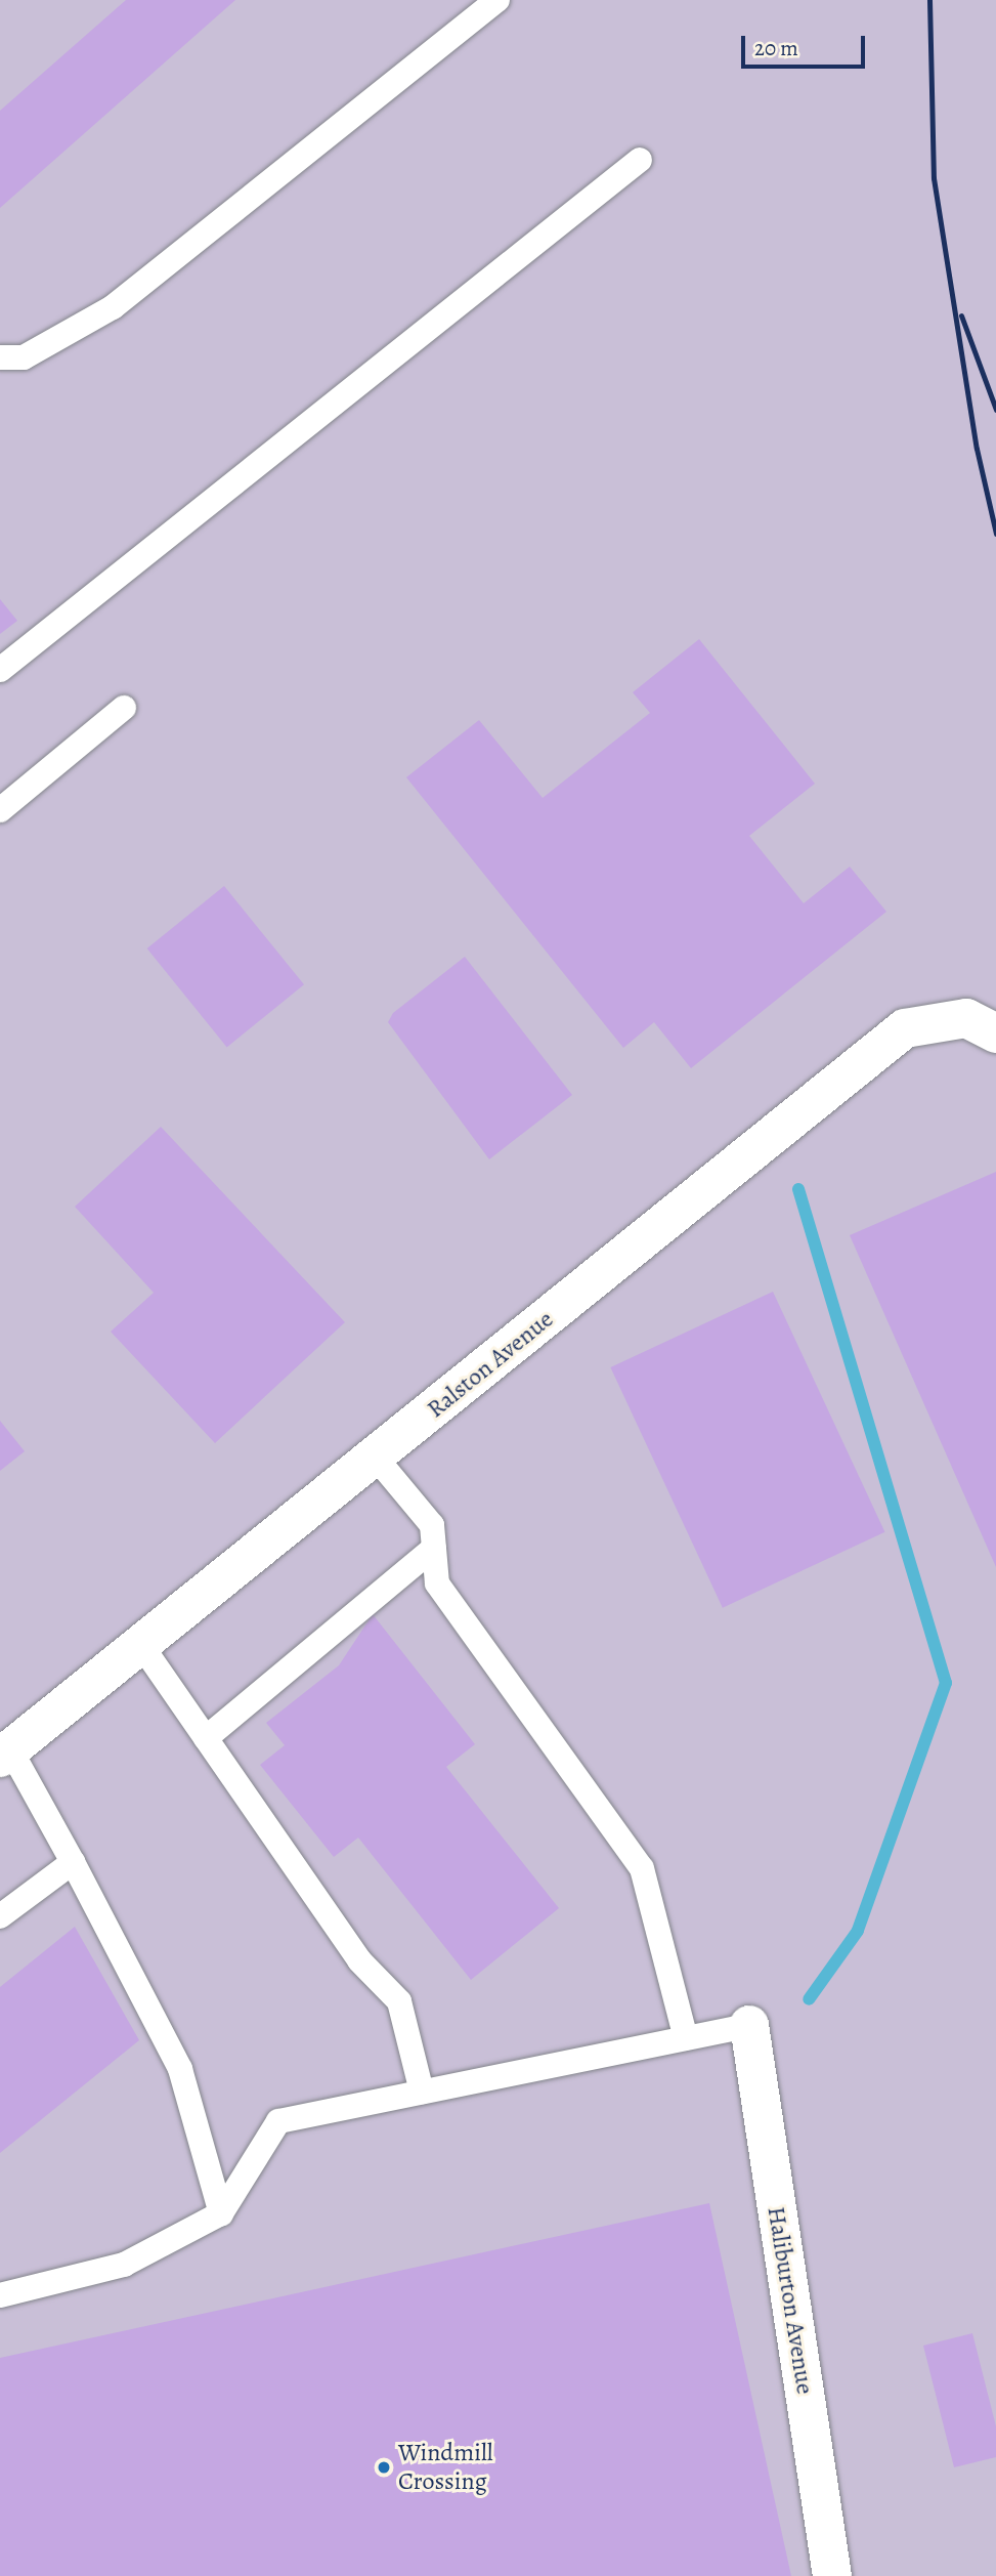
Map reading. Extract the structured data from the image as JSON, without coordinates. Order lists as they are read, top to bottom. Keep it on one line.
{"streets":{"street":["Ralston Avenue","Haliburton Avenue"]},"places":["Windmill Crossing"],"scale_bar":"20 m"}
